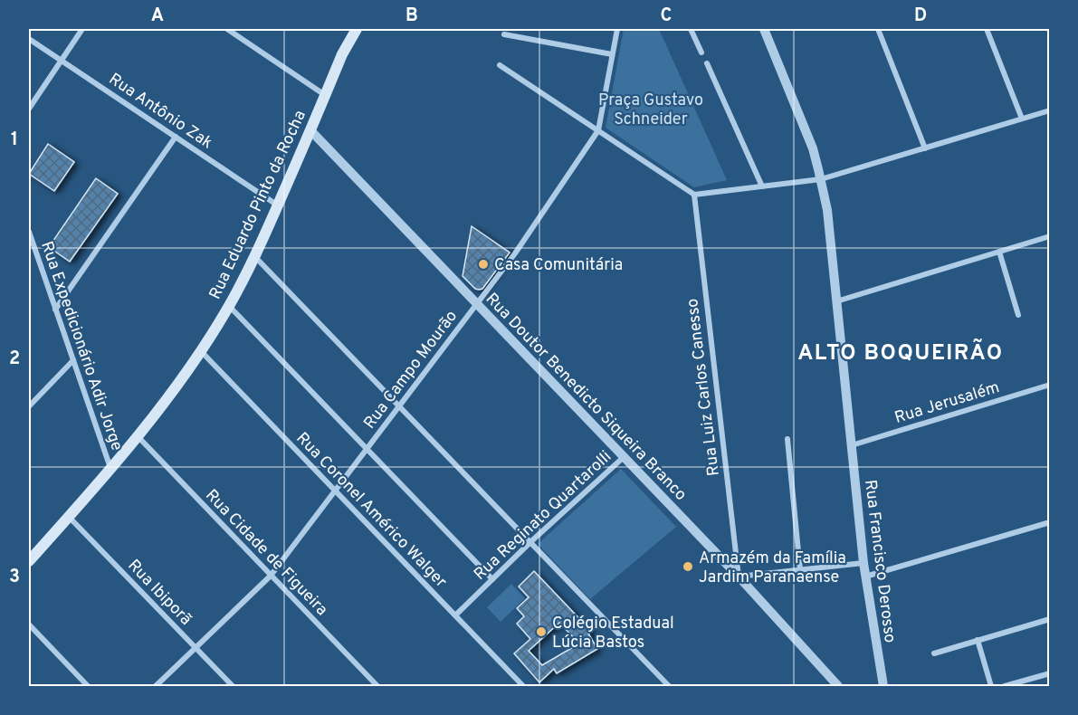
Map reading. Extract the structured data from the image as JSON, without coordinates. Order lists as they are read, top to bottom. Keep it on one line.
{"streets":{"main road":["Rua Eduardo Pinto da Rocha"],"street":["Rua Antônio Zak","Rua Expedicionário Adir Jorge","Rua Campo Mourão","Rua Luiz Carlos Canesso","Rua Doutor Benedicto Siqueira Branco","Rua Jerusalém","Rua Coronel Américo Walger","Rua Reginato Quartarolli","Rua Cidade de Figueira","Rua Francisco Derosso","Rua Ibiporã"]},"crossings":[["Rua Antônio Zak","Rua Eduardo Pinto da Rocha"],["Rua Eduardo Pinto da Rocha","Rua Expedicionário Adir Jorge"],["Rua Eduardo Pinto da Rocha","Rua Doutor Benedicto Siqueira Branco"],["Rua Eduardo Pinto da Rocha","Rua Coronel Américo Walger"],["Rua Eduardo Pinto da Rocha","Rua Cidade de Figueira"],["Rua Eduardo Pinto da Rocha","Rua Ibiporã"],["Rua Campo Mourão","Rua Doutor Benedicto Siqueira Branco"],["Rua Campo Mourão","Rua Coronel Américo Walger"],["Rua Campo Mourão","Rua Cidade de Figueira"],["Rua Campo Mourão","Rua Ibiporã"],["Rua Luiz Carlos Canesso","Rua Doutor Benedicto Siqueira Branco"],["Rua Doutor Benedicto Siqueira Branco","Rua Reginato Quartarolli"],["Rua Jerusalém","Rua Francisco Derosso"],["Rua Coronel Américo Walger","Rua Reginato Quartarolli"]],"districts":["ALTO BOQUEIRÃO"],"parks":["Praça Gustavo Schneider"],"places":["Casa Comunitária","Armazém da Família Jardim Paranaense","Colégio Estadual Lúcia Bastos"],"grid":{"columns":["A","B","C","D"],"rows":["1","2","3"]}}
